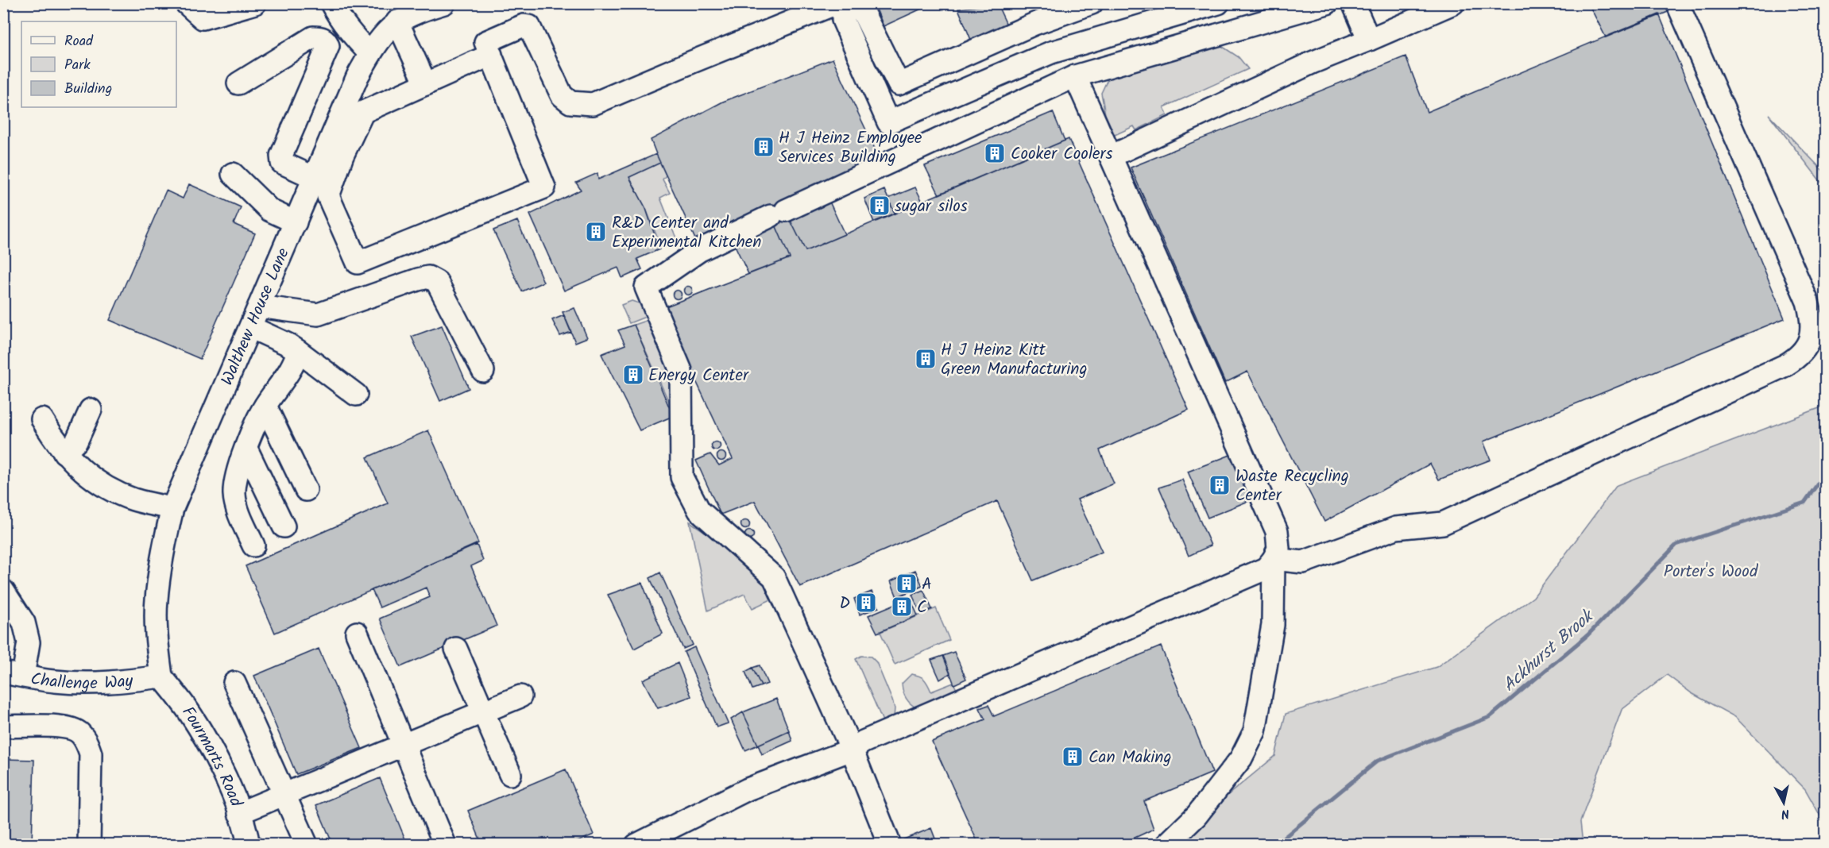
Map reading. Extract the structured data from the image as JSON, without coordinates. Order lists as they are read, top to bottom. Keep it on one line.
{"streets":{"street":["Walthew House Lane","Challenge Way","Fourmarts Road"]},"crossings":[["Walthew House Lane","Challenge Way"],["Walthew House Lane","Fourmarts Road"],["Challenge Way","Fourmarts Road"]],"water":["Ackhurst Brook"],"parks":["Porter's Wood"],"places":{"building":["H J Heinz Employee Services Building","Cooker Coolers","sugar silos","R&D Center and Experimental Kitchen","H J Heinz Kitt Green Manufacturing","Energy Center","Waste Recycling Center","A","D","C","Can Making"]},"legend":["Road","Park","Building"],"north":"bottom"}
